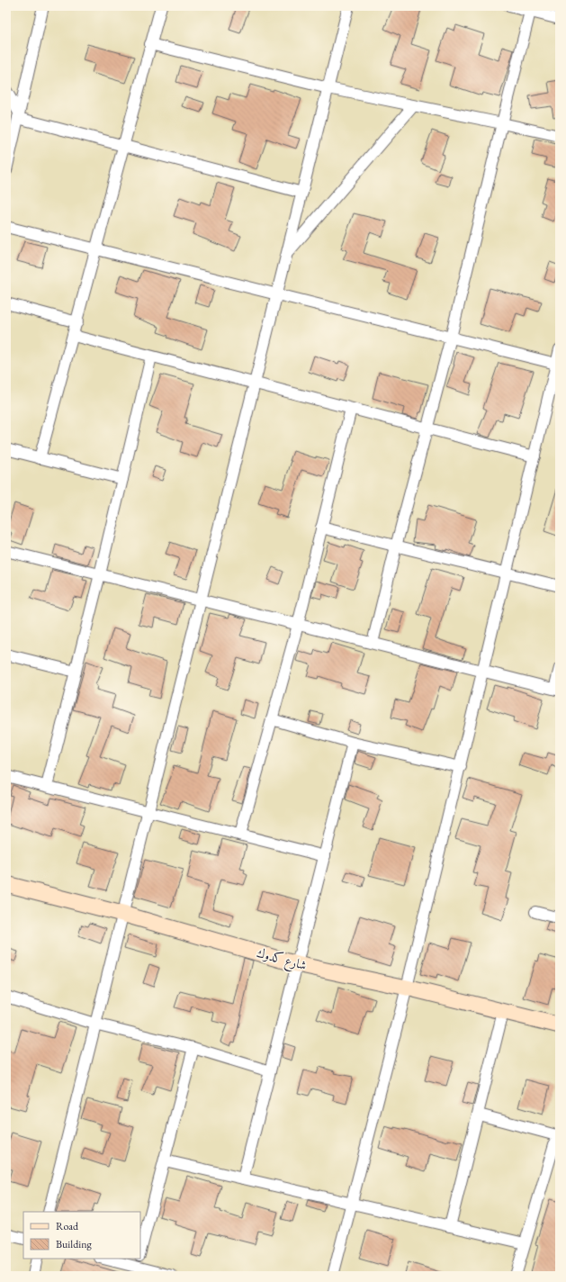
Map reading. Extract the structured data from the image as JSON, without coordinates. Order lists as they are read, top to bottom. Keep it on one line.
{"streets":{"street":["شارع كدوك"]},"legend":["Road","Building"]}
